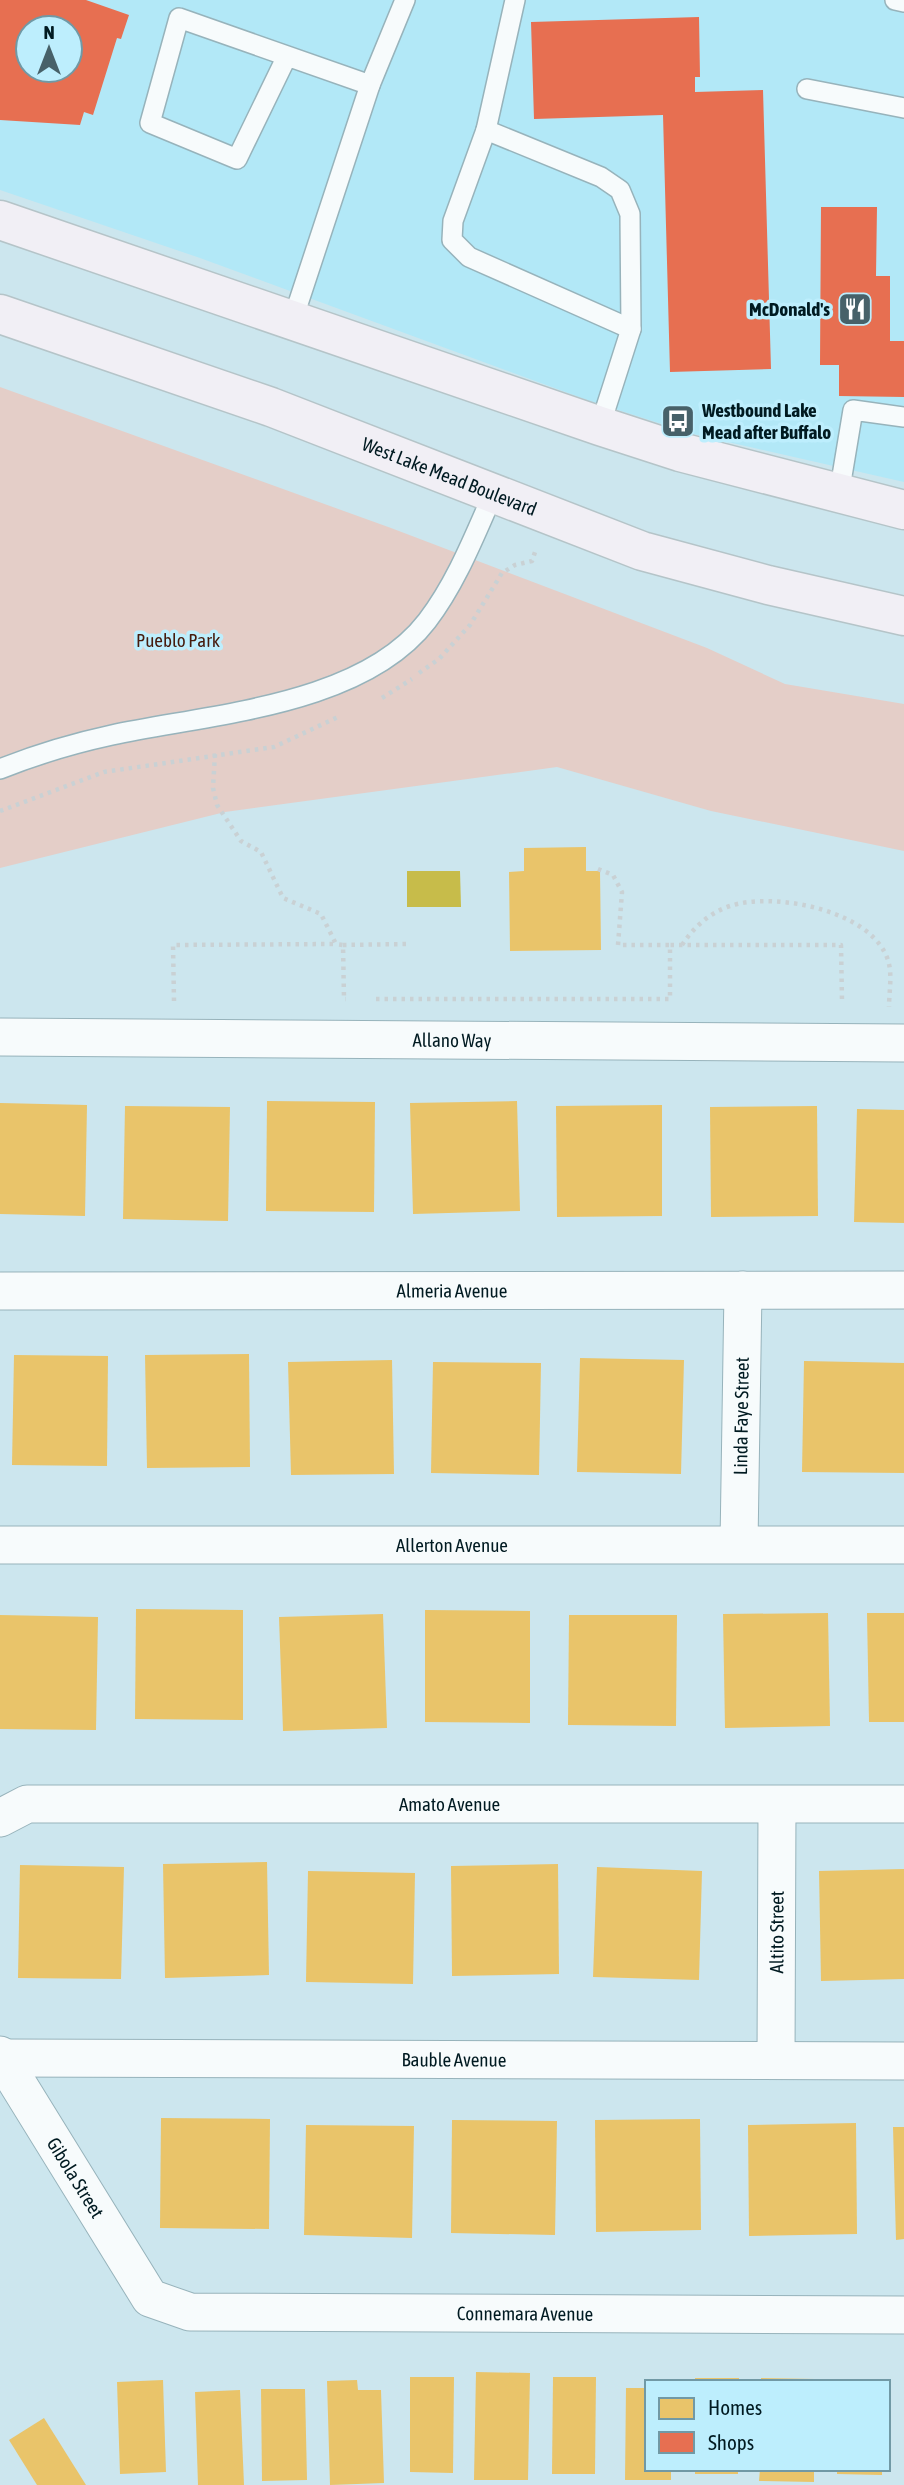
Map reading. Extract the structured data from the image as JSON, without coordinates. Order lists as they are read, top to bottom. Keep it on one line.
{"streets":{"main road":["West Lake Mead Boulevard"],"street":["Allano Way","Almeria Avenue","Linda Faye Street","Allerton Avenue","Amato Avenue","Altito Street","Bauble Avenue","Gibola Street","Connemara Avenue"]},"crossings":[["Almeria Avenue","Linda Faye Street"],["Linda Faye Street","Allerton Avenue"],["Amato Avenue","Altito Street"],["Altito Street","Bauble Avenue"],["Bauble Avenue","Gibola Street"],["Gibola Street","Connemara Avenue"]],"parks":["Pueblo Park"],"places":{"restaurant":["McDonald's"],"bus stop":["Westbound Lake Mead after Buffalo"]},"legend":["Homes","Shops"],"north":"top"}
